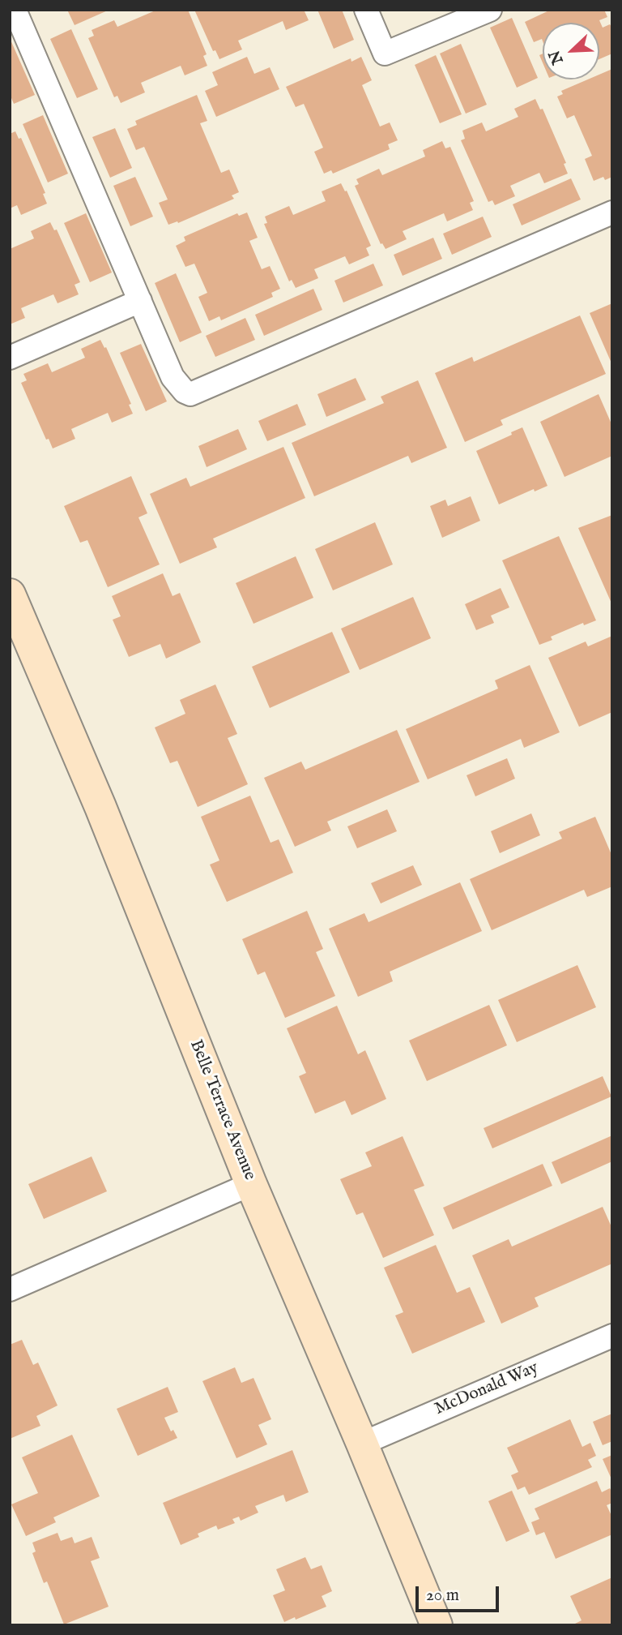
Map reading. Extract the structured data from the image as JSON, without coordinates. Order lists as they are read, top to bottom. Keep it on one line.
{"streets":{"street":["Belle Terrace Avenue","McDonald Way"]},"crossings":[["Belle Terrace Avenue","McDonald Way"]],"scale_bar":"20 m","north":"bottom left"}
